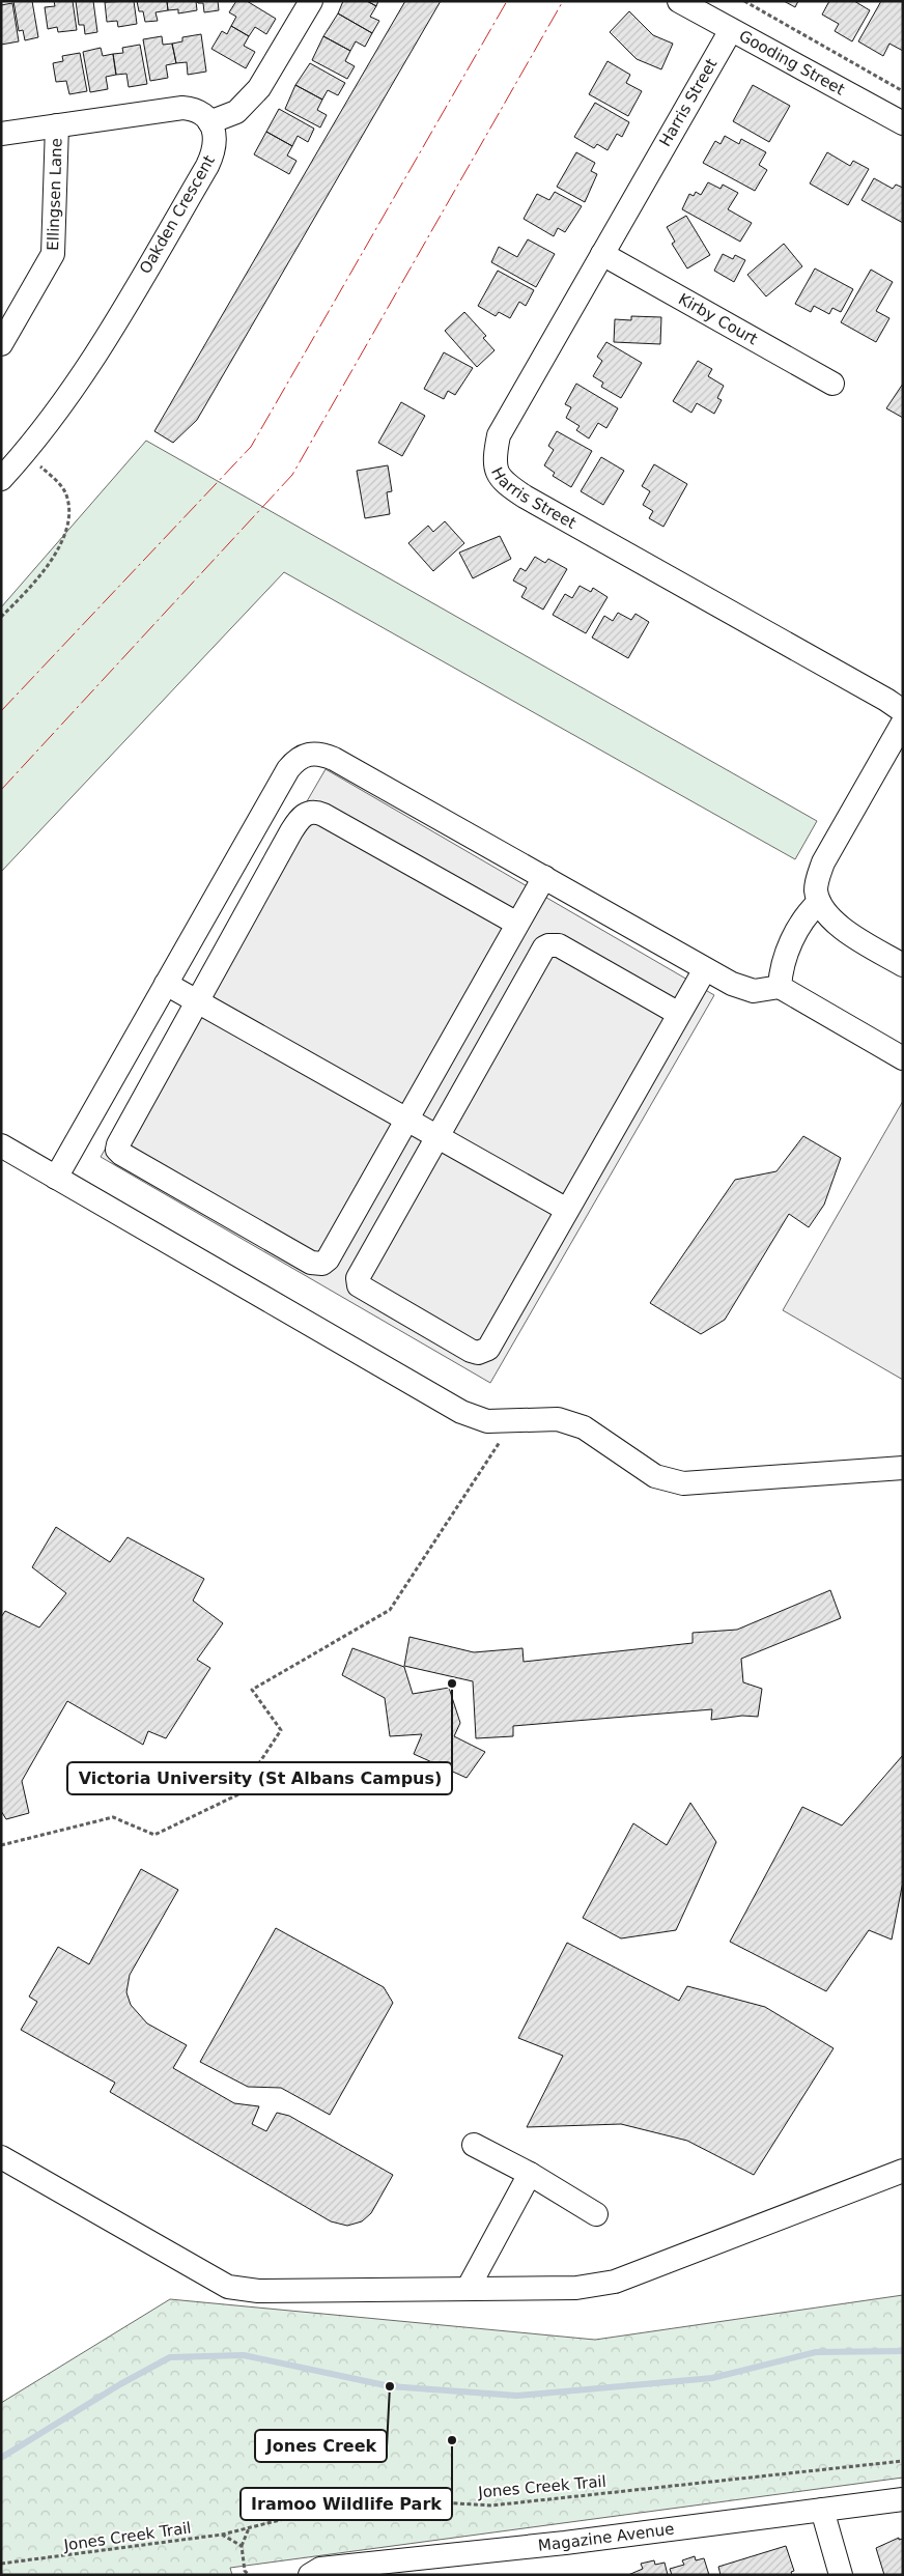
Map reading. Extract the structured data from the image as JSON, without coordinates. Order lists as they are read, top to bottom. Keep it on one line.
{"streets":{"street":["Gooding Street","Harris Street","Ellingsen Lane","Oakden Crescent","Kirby Court","Magazine Avenue"],"path":["Jones Creek Trail"]},"crossings":[["Gooding Street","Harris Street"],["Harris Street","Kirby Court"]],"places":["Victoria University (St Albans Campus)","Jones Creek","Iramoo Wildlife Park"]}
